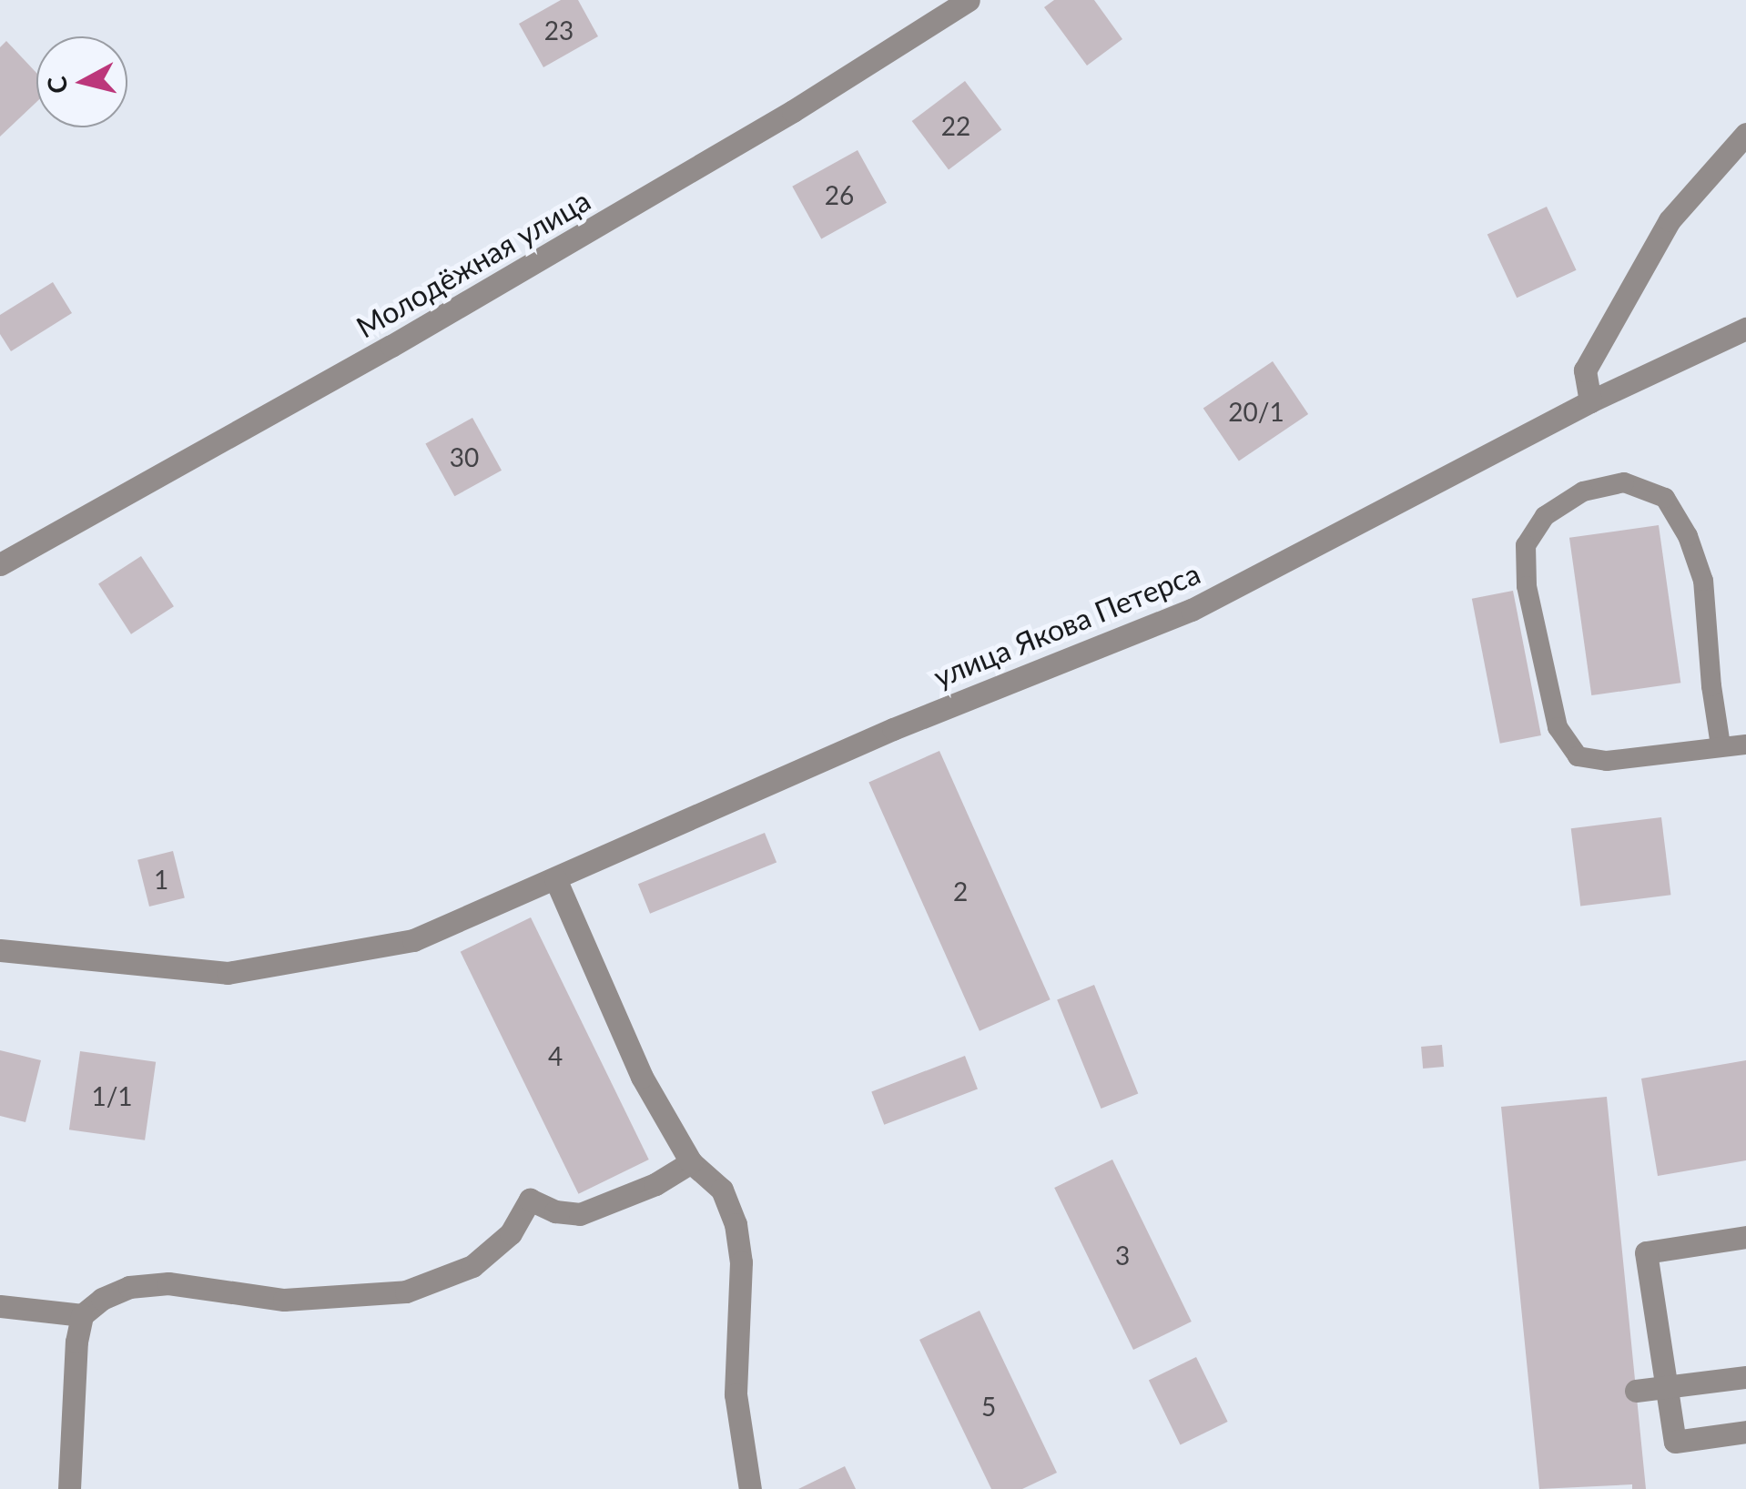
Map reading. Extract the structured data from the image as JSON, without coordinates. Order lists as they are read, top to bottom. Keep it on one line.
{"streets":{"street":["Молодёжная улица","улица Якова Петерса"]},"house_numbers":["23","22","26","20/1","30","1","2","4","1/1","3","5"],"north":"left"}
